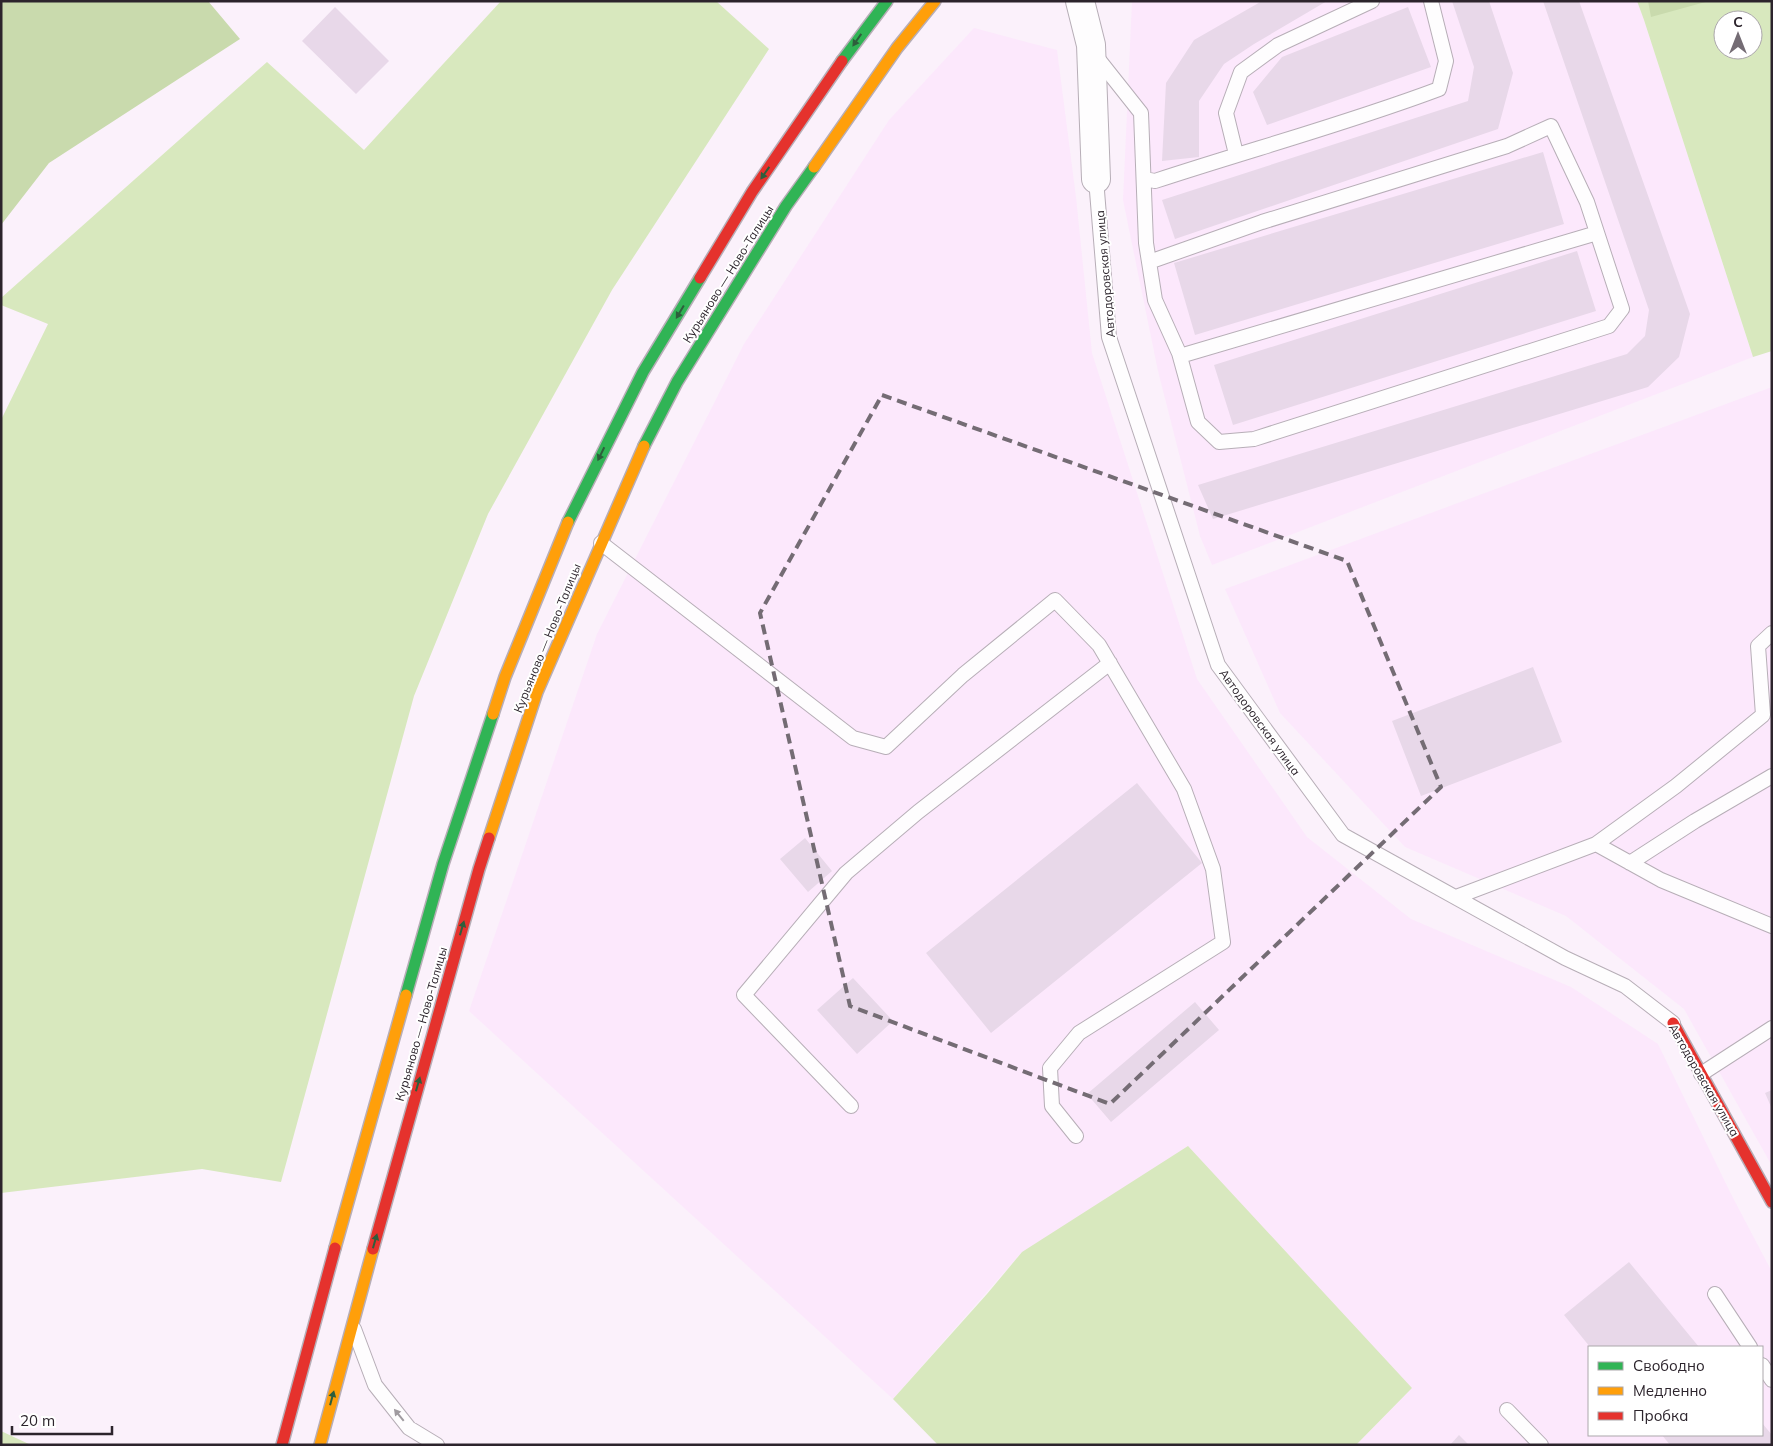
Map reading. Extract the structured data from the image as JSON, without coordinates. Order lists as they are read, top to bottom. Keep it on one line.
{"streets":{"main road":["Курьяново — Ново-Талицы","Автодоровская улица"]},"legend":["Свободно","Медленно","Пробка"],"scale_bar":"20 m","north":"top"}
